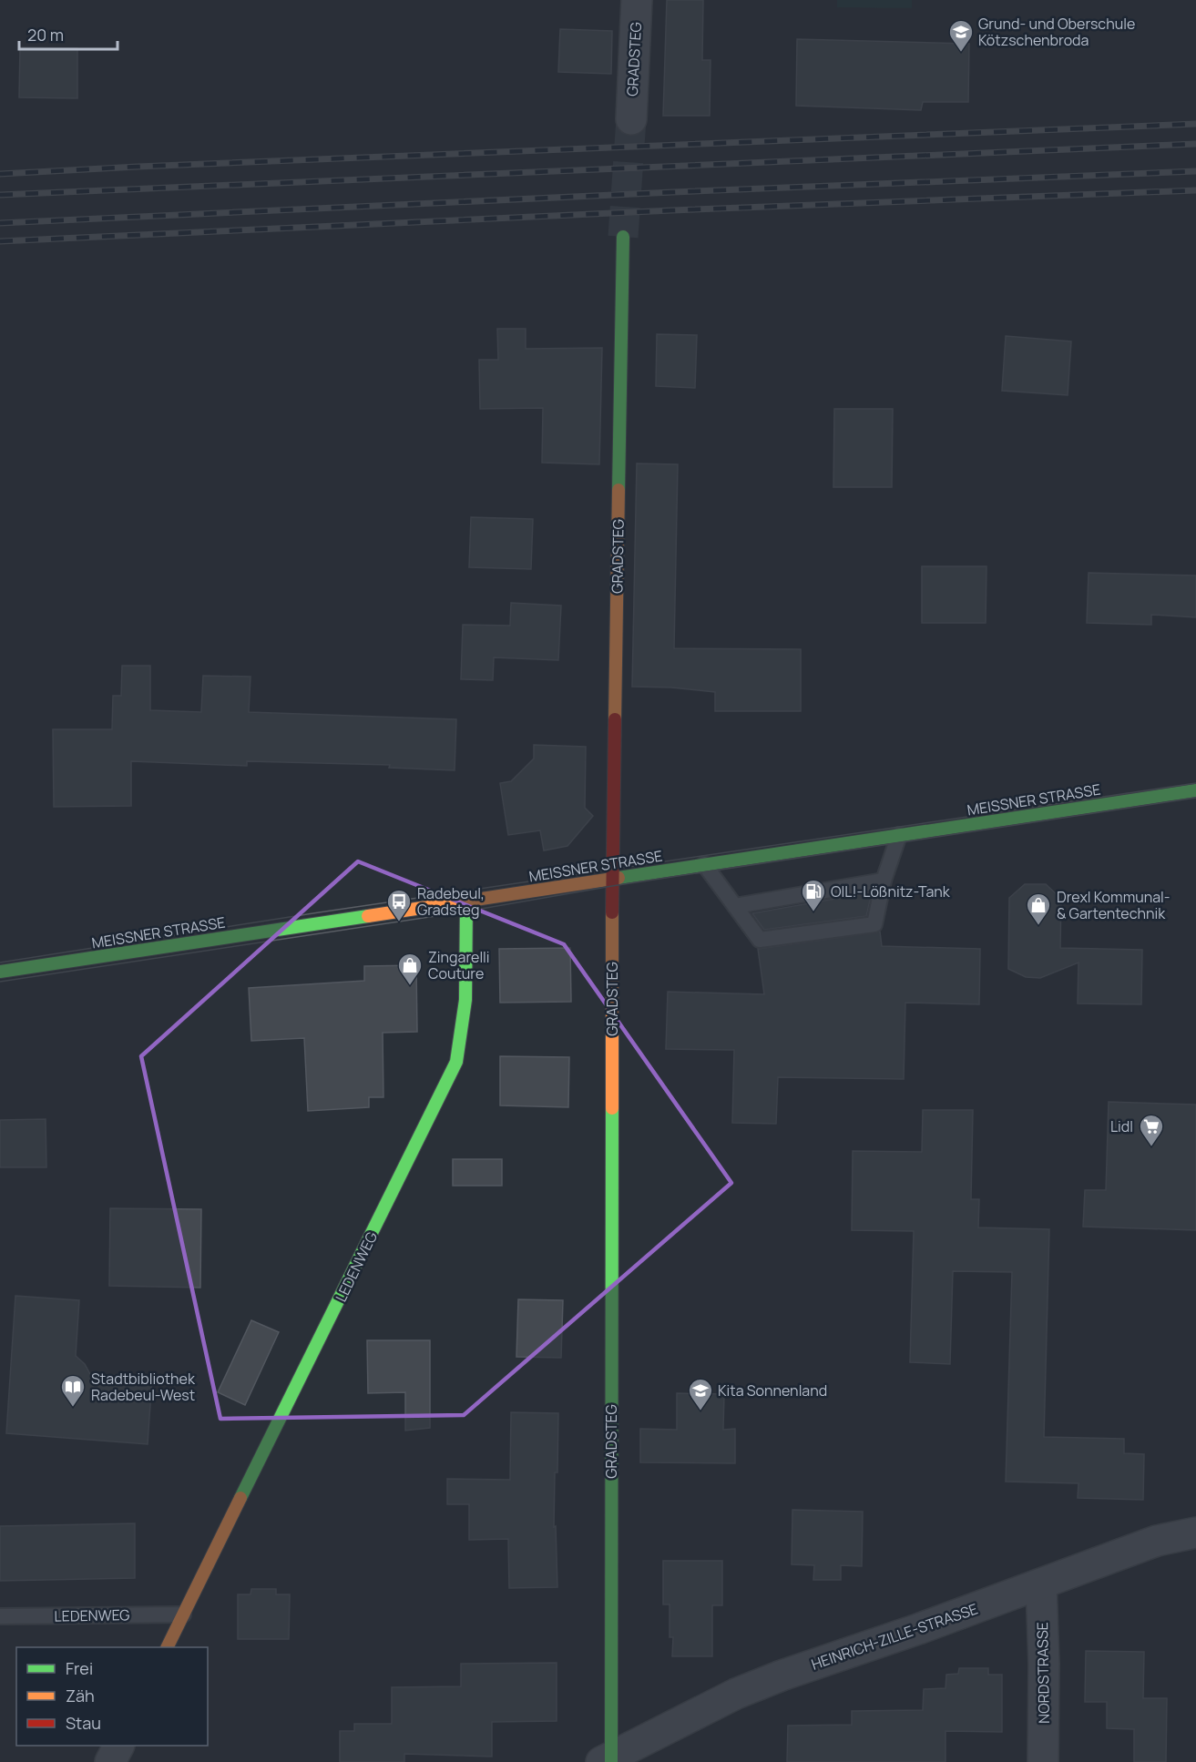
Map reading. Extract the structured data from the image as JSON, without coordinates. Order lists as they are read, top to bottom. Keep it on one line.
{"streets":{"street":["GRADSTEG","MEISSNER STRASSE","LEDENWEG","HEINRICH-ZILLE-STRASSE","NORDSTRASSE"]},"crossings":[["GRADSTEG","MEISSNER STRASSE"],["GRADSTEG","HEINRICH-ZILLE-STRASSE"],["MEISSNER STRASSE","LEDENWEG"],["HEINRICH-ZILLE-STRASSE","NORDSTRASSE"]],"places":{"school or university":["Grund- und Oberschule Kötzschenbroda","Kita Sonnenland"],"fuel station":["OIL!-Lößnitz-Tank"],"bus stop":["Radebeul, Gradsteg"],"shop":["Drexl Kommunal- & Gartentechnik","Zingarelli Couture"],"supermarket":["Lidl"],"library":["Stadtbibliothek Radebeul-West"]},"legend":["Frei","Zäh","Stau"],"scale_bar":"20 m"}
